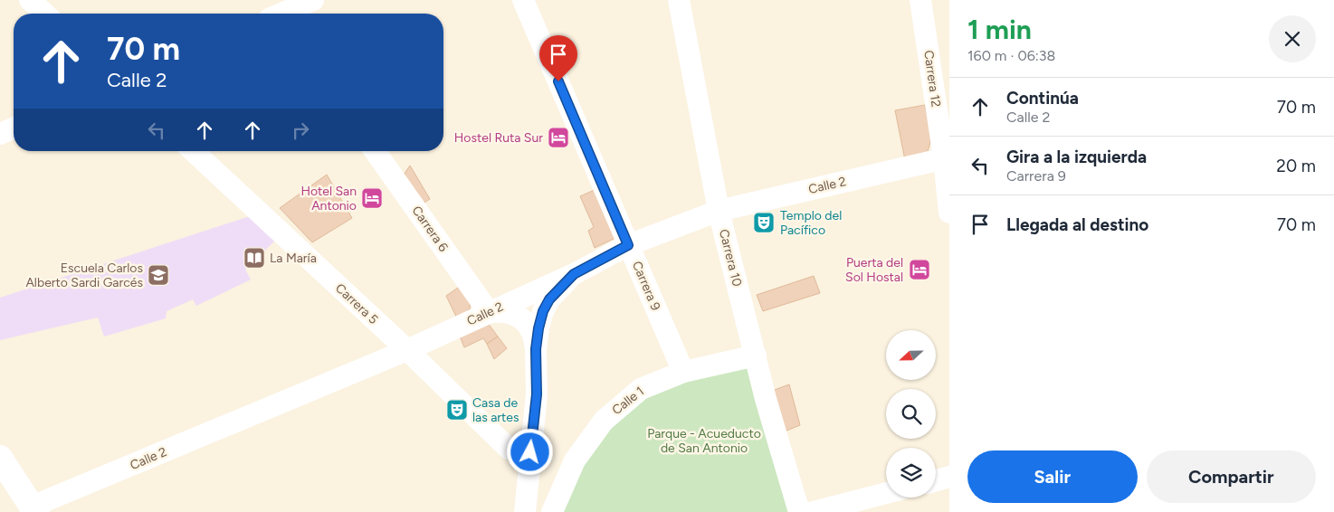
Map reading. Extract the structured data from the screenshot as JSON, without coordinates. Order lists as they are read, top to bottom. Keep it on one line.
{"streets":{"street":["Carrera 12","Calle 2","Carrera 6","Carrera 10","Carrera 9","Carrera 5","Calle 1"]},"crossings":[["Carrera 12","Calle 2"],["Calle 2","Carrera 6"],["Calle 2","Carrera 10"],["Calle 2","Carrera 9"],["Calle 2","Carrera 5"],["Carrera 10","Calle 1"],["Carrera 9","Calle 1"]],"parks":["Parque - Acueducto de San Antonio"],"places":{"hotel":["Hostel Ruta Sur","Hotel San Antonio","Puerta del Sol Hostal"],"theatre":["Templo del Pacífico","Casa de las artes"],"library":["La María"],"school or university":["Escuela Carlos Alberto Sardi Garcés"]},"north":"left","page":{"heading":["1 min","160 m · 06:38"],"turn":["70 m","Calle 2"],"list":[{"name":"Continúa","note":"Calle 2","value":"70 m"},{"name":"Gira a la izquierda","note":"Carrera 9","value":"20 m"},{"name":"Llegada al destino","value":"70 m"}],"buttons":["Salir","Compartir"]}}
